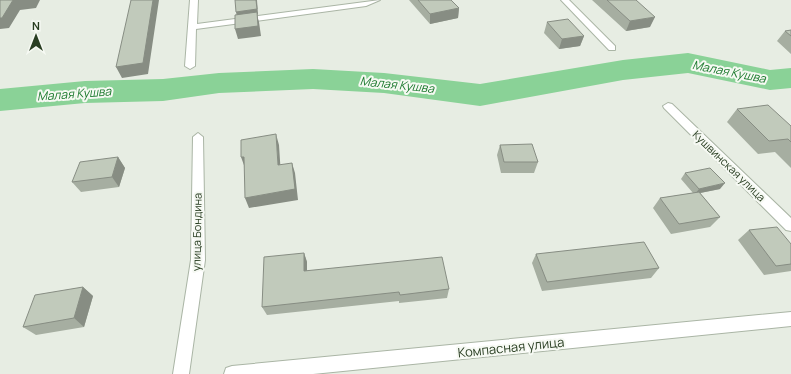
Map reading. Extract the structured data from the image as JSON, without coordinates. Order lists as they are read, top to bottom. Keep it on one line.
{"streets":{"street":["Кушвинская улица","улица Бондина","Компасная улица"]},"water":["Малая Кушва"],"north":"top"}
